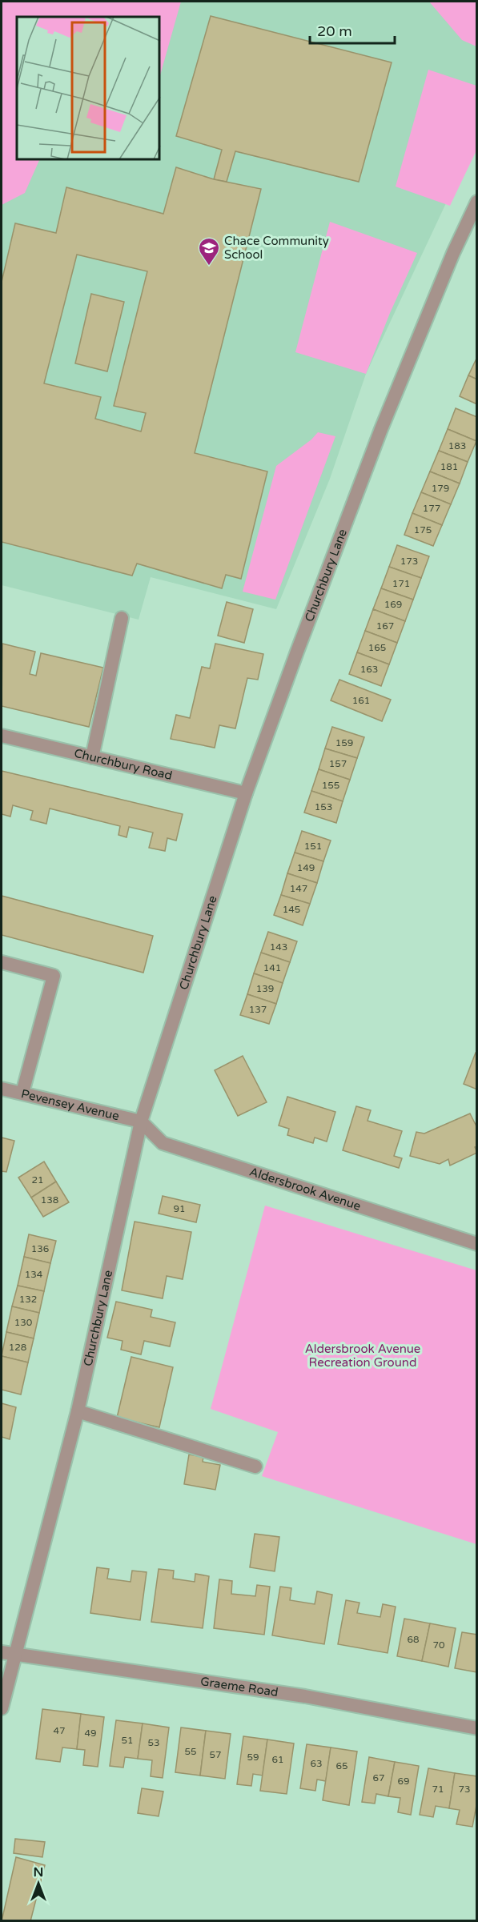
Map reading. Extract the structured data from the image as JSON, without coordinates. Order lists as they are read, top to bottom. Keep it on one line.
{"streets":{"street":["Churchbury Lane","Churchbury Road","Pevensey Avenue","Aldersbrook Avenue","Graeme Road"]},"crossings":[["Churchbury Lane","Churchbury Road"],["Churchbury Lane","Pevensey Avenue"],["Churchbury Lane","Aldersbrook Avenue"],["Churchbury Lane","Graeme Road"],["Pevensey Avenue","Aldersbrook Avenue"]],"parks":["Aldersbrook Avenue Recreation Ground"],"places":{"school or university":["Chace Community School"]},"house_numbers":["183","181","179","177","175","173","171","169","167","165","163","161","159","157","155","153","151","149","147","145","143","141","139","137","21","138","91","136","134","132","130","128","68","70","47","49","51","53","55","57","59","61","63","65","67","69","71","73"],"scale_bar":"20 m","north":"top"}
